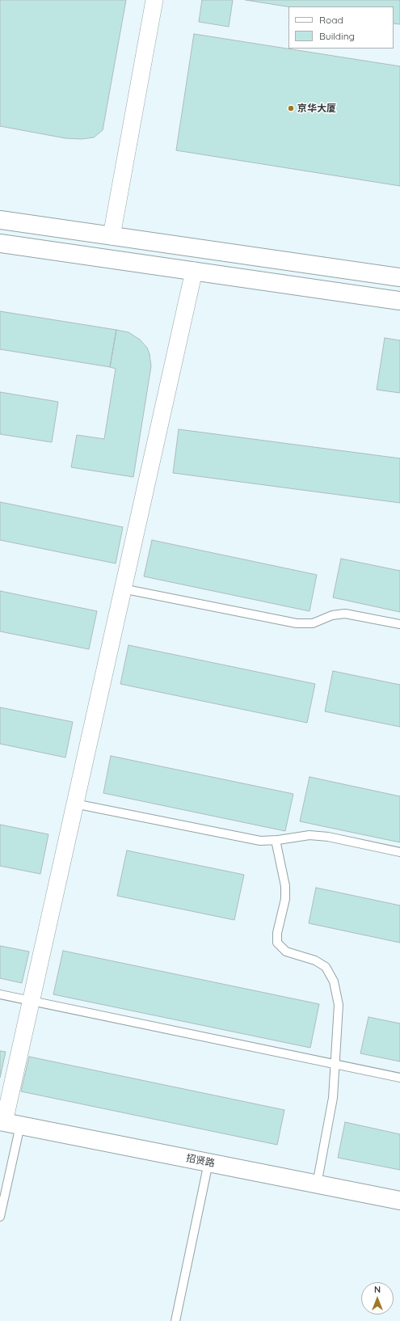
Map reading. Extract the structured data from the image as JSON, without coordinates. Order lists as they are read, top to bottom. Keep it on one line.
{"streets":{"main road":["招贤路"]},"places":["京华大厦"],"legend":["Road","Building"],"north":"top"}
